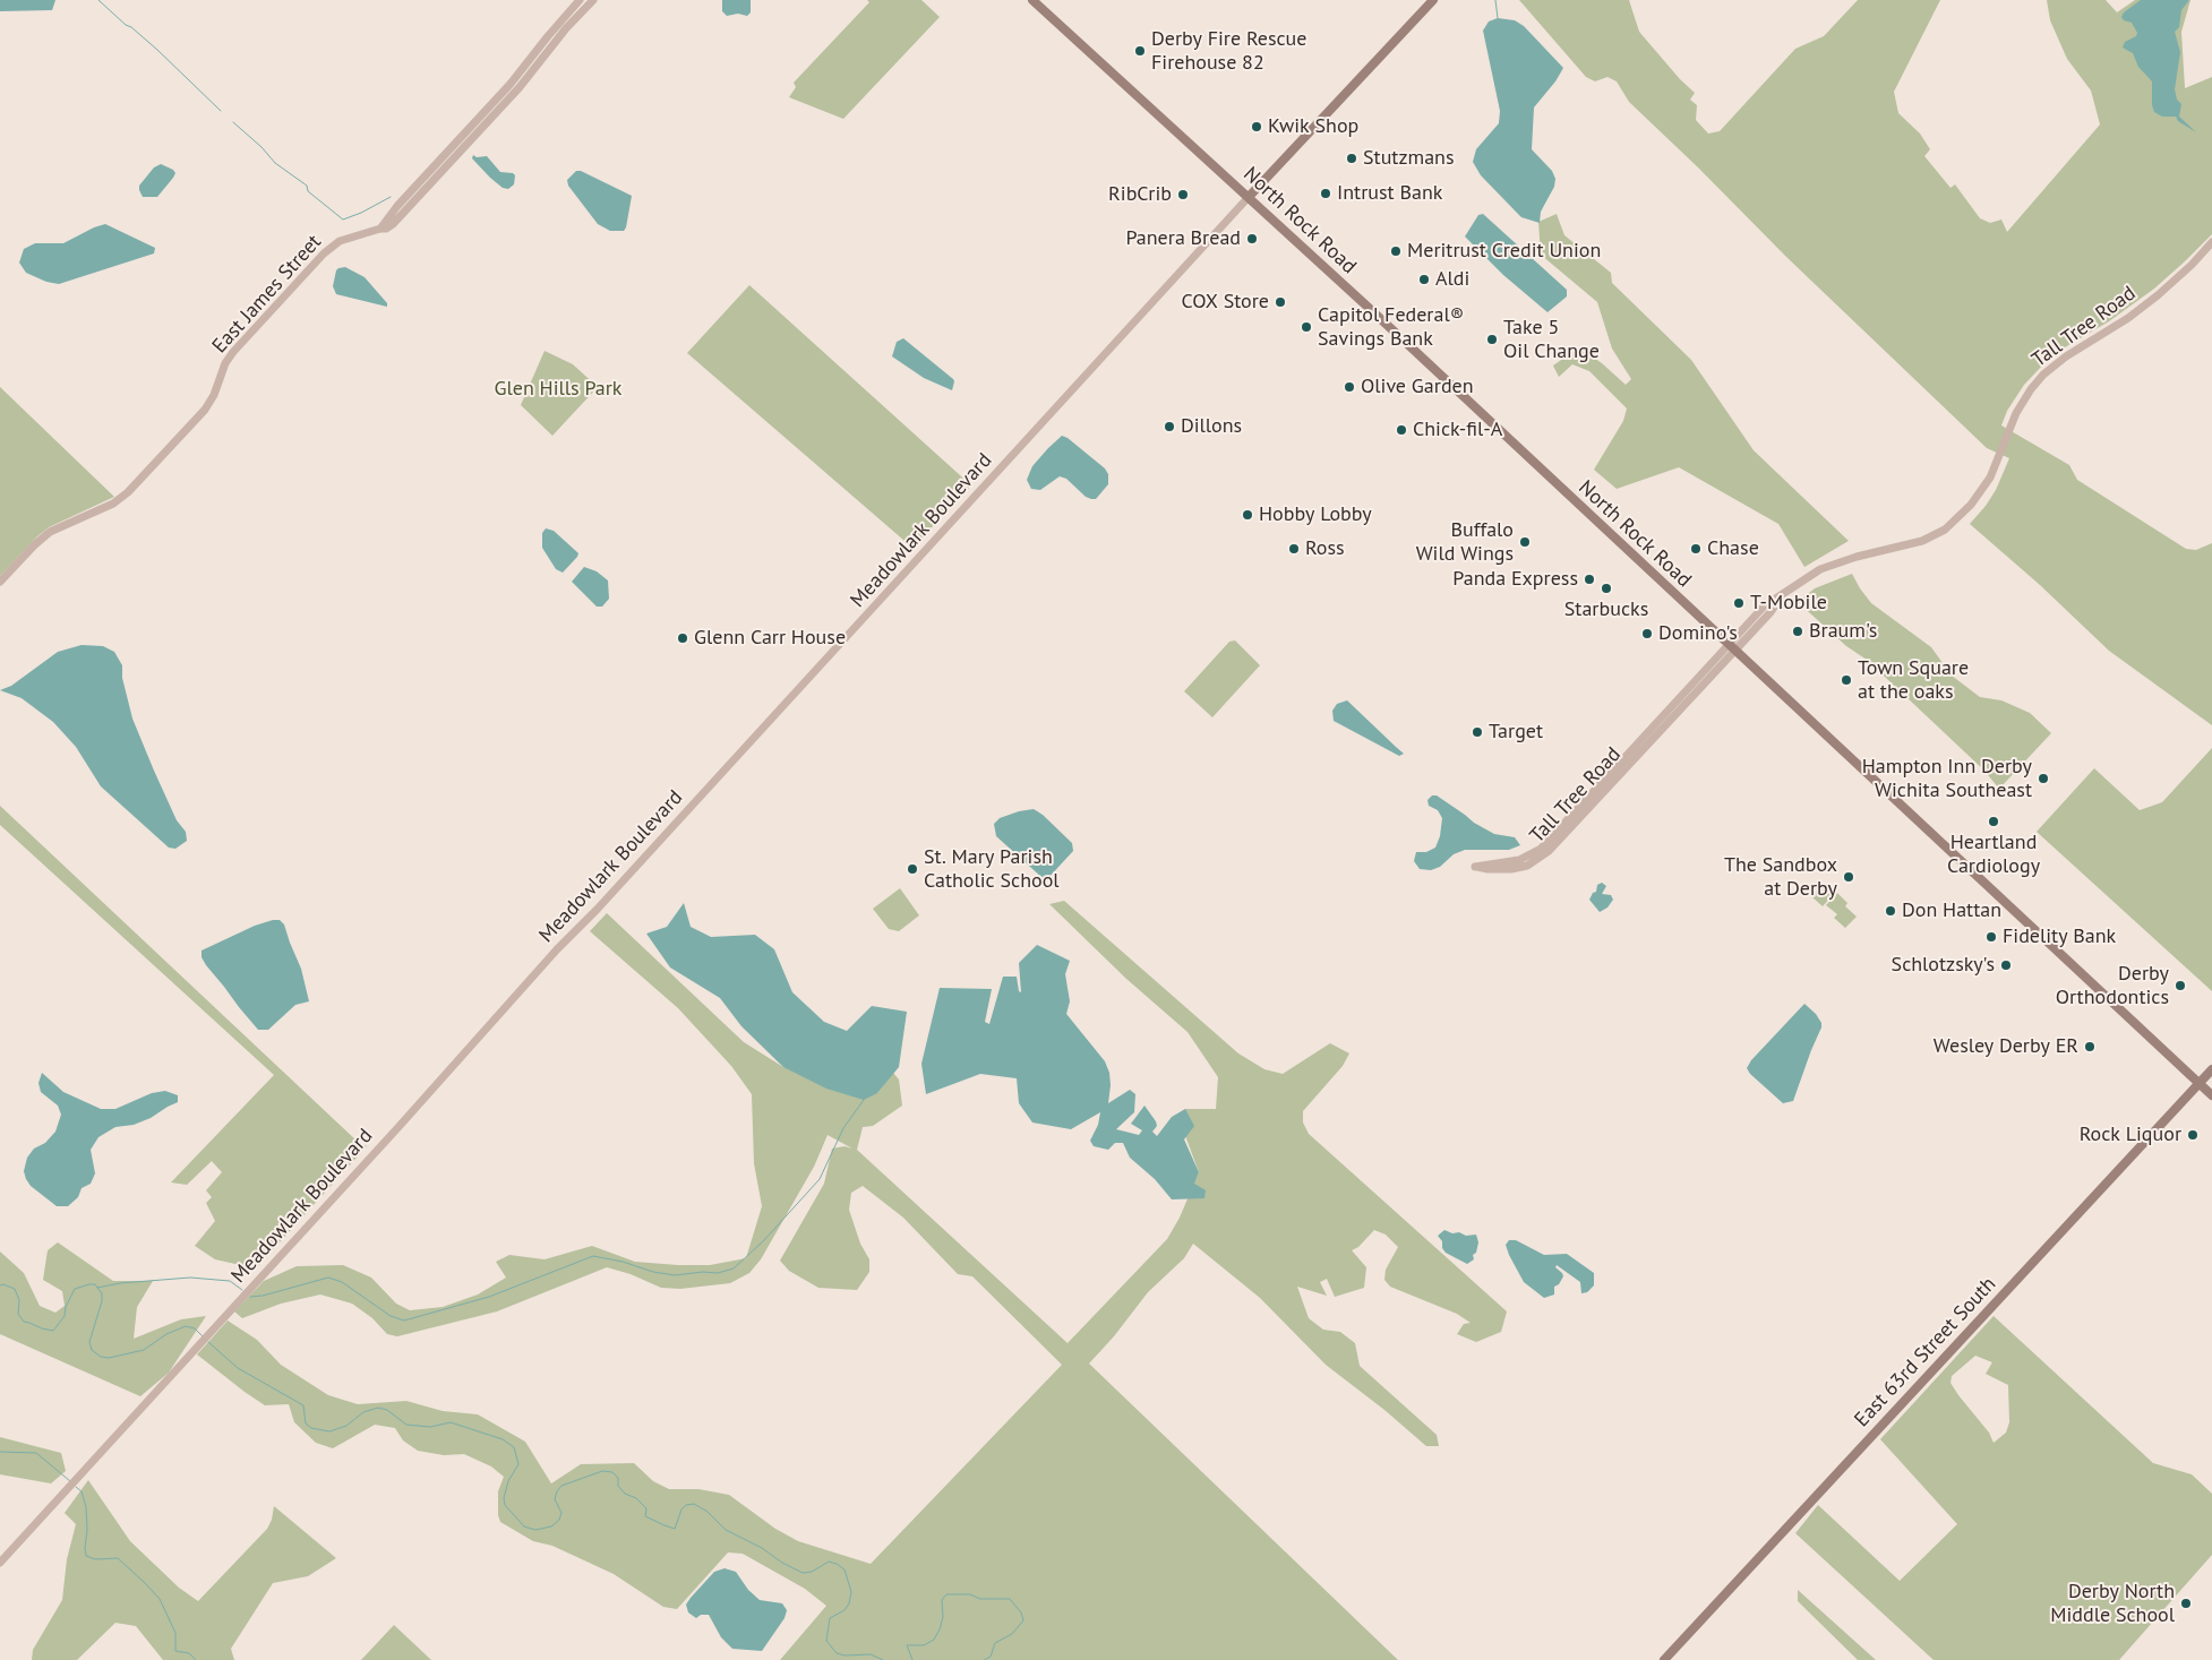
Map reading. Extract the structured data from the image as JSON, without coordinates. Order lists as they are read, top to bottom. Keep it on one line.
{"streets":{"main road":["North Rock Road","East 63rd Street South"],"street":["East James Street","Tall Tree Road","Meadowlark Boulevard"]},"crossings":[["North Rock Road","Tall Tree Road"],["North Rock Road","Meadowlark Boulevard"],["North Rock Road","East 63rd Street South"]],"parks":["Glen Hills Park"],"places":["Derby Fire Rescue Firehouse 82","Kwik Shop","Stutzmans","Intrust Bank","RibCrib","Panera Bread","Meritrust Credit Union","Aldi","COX Store","Capitol Federal® Savings Bank","Take 5 Oil Change","Olive Garden","Dillons","Chick-fil-A","Hobby Lobby","Buffalo Wild Wings","Ross","Chase","Panda Express","Starbucks","T-Mobile","Braum's","Domino's","Glenn Carr House","Town Square at the oaks","Target","Hampton Inn Derby Wichita Southeast","Heartland Cardiology","St. Mary Parish Catholic School","The Sandbox at Derby","Don Hattan","Fidelity Bank","Schlotzsky's","Derby Orthodontics","Wesley Derby ER","Rock Liquor","Derby North Middle School"]}
